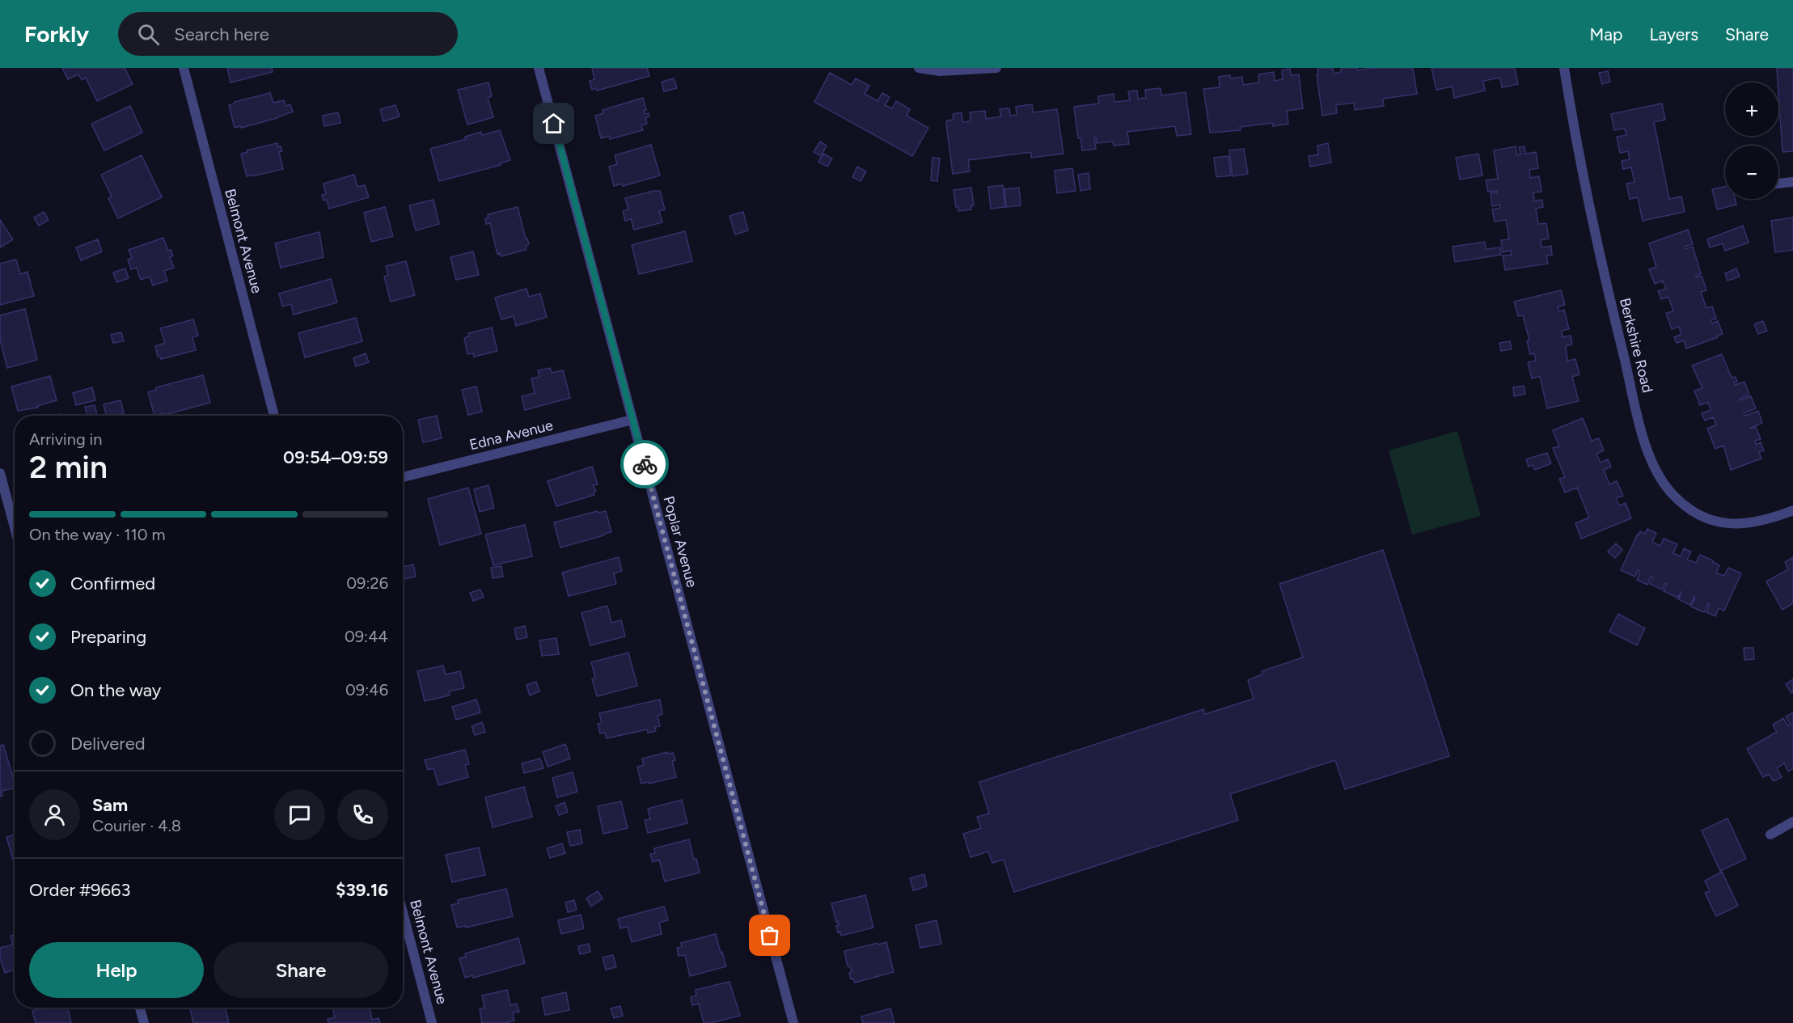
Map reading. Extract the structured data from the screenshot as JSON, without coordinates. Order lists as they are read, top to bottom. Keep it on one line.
{"streets":{"street":["Belmont Avenue","Berkshire Road","Edna Avenue","Poplar Avenue"]},"crossings":[["Edna Avenue","Poplar Avenue"]],"page":{"header":"Forkly","search":"Search here","nav":["Map","Layers","Share"],"map_buttons":["+","−"],"heading":["2 min","Arriving in","09:54–09:59"],"panel":["Sam","Courier · 4.8","Order #9663","$39.16"],"bar":"On the way · 110 m","list":[["Confirmed","09:26"],["Preparing","09:44"],["On the way","09:46"],"Delivered"],"buttons":["Help","Share"]}}
